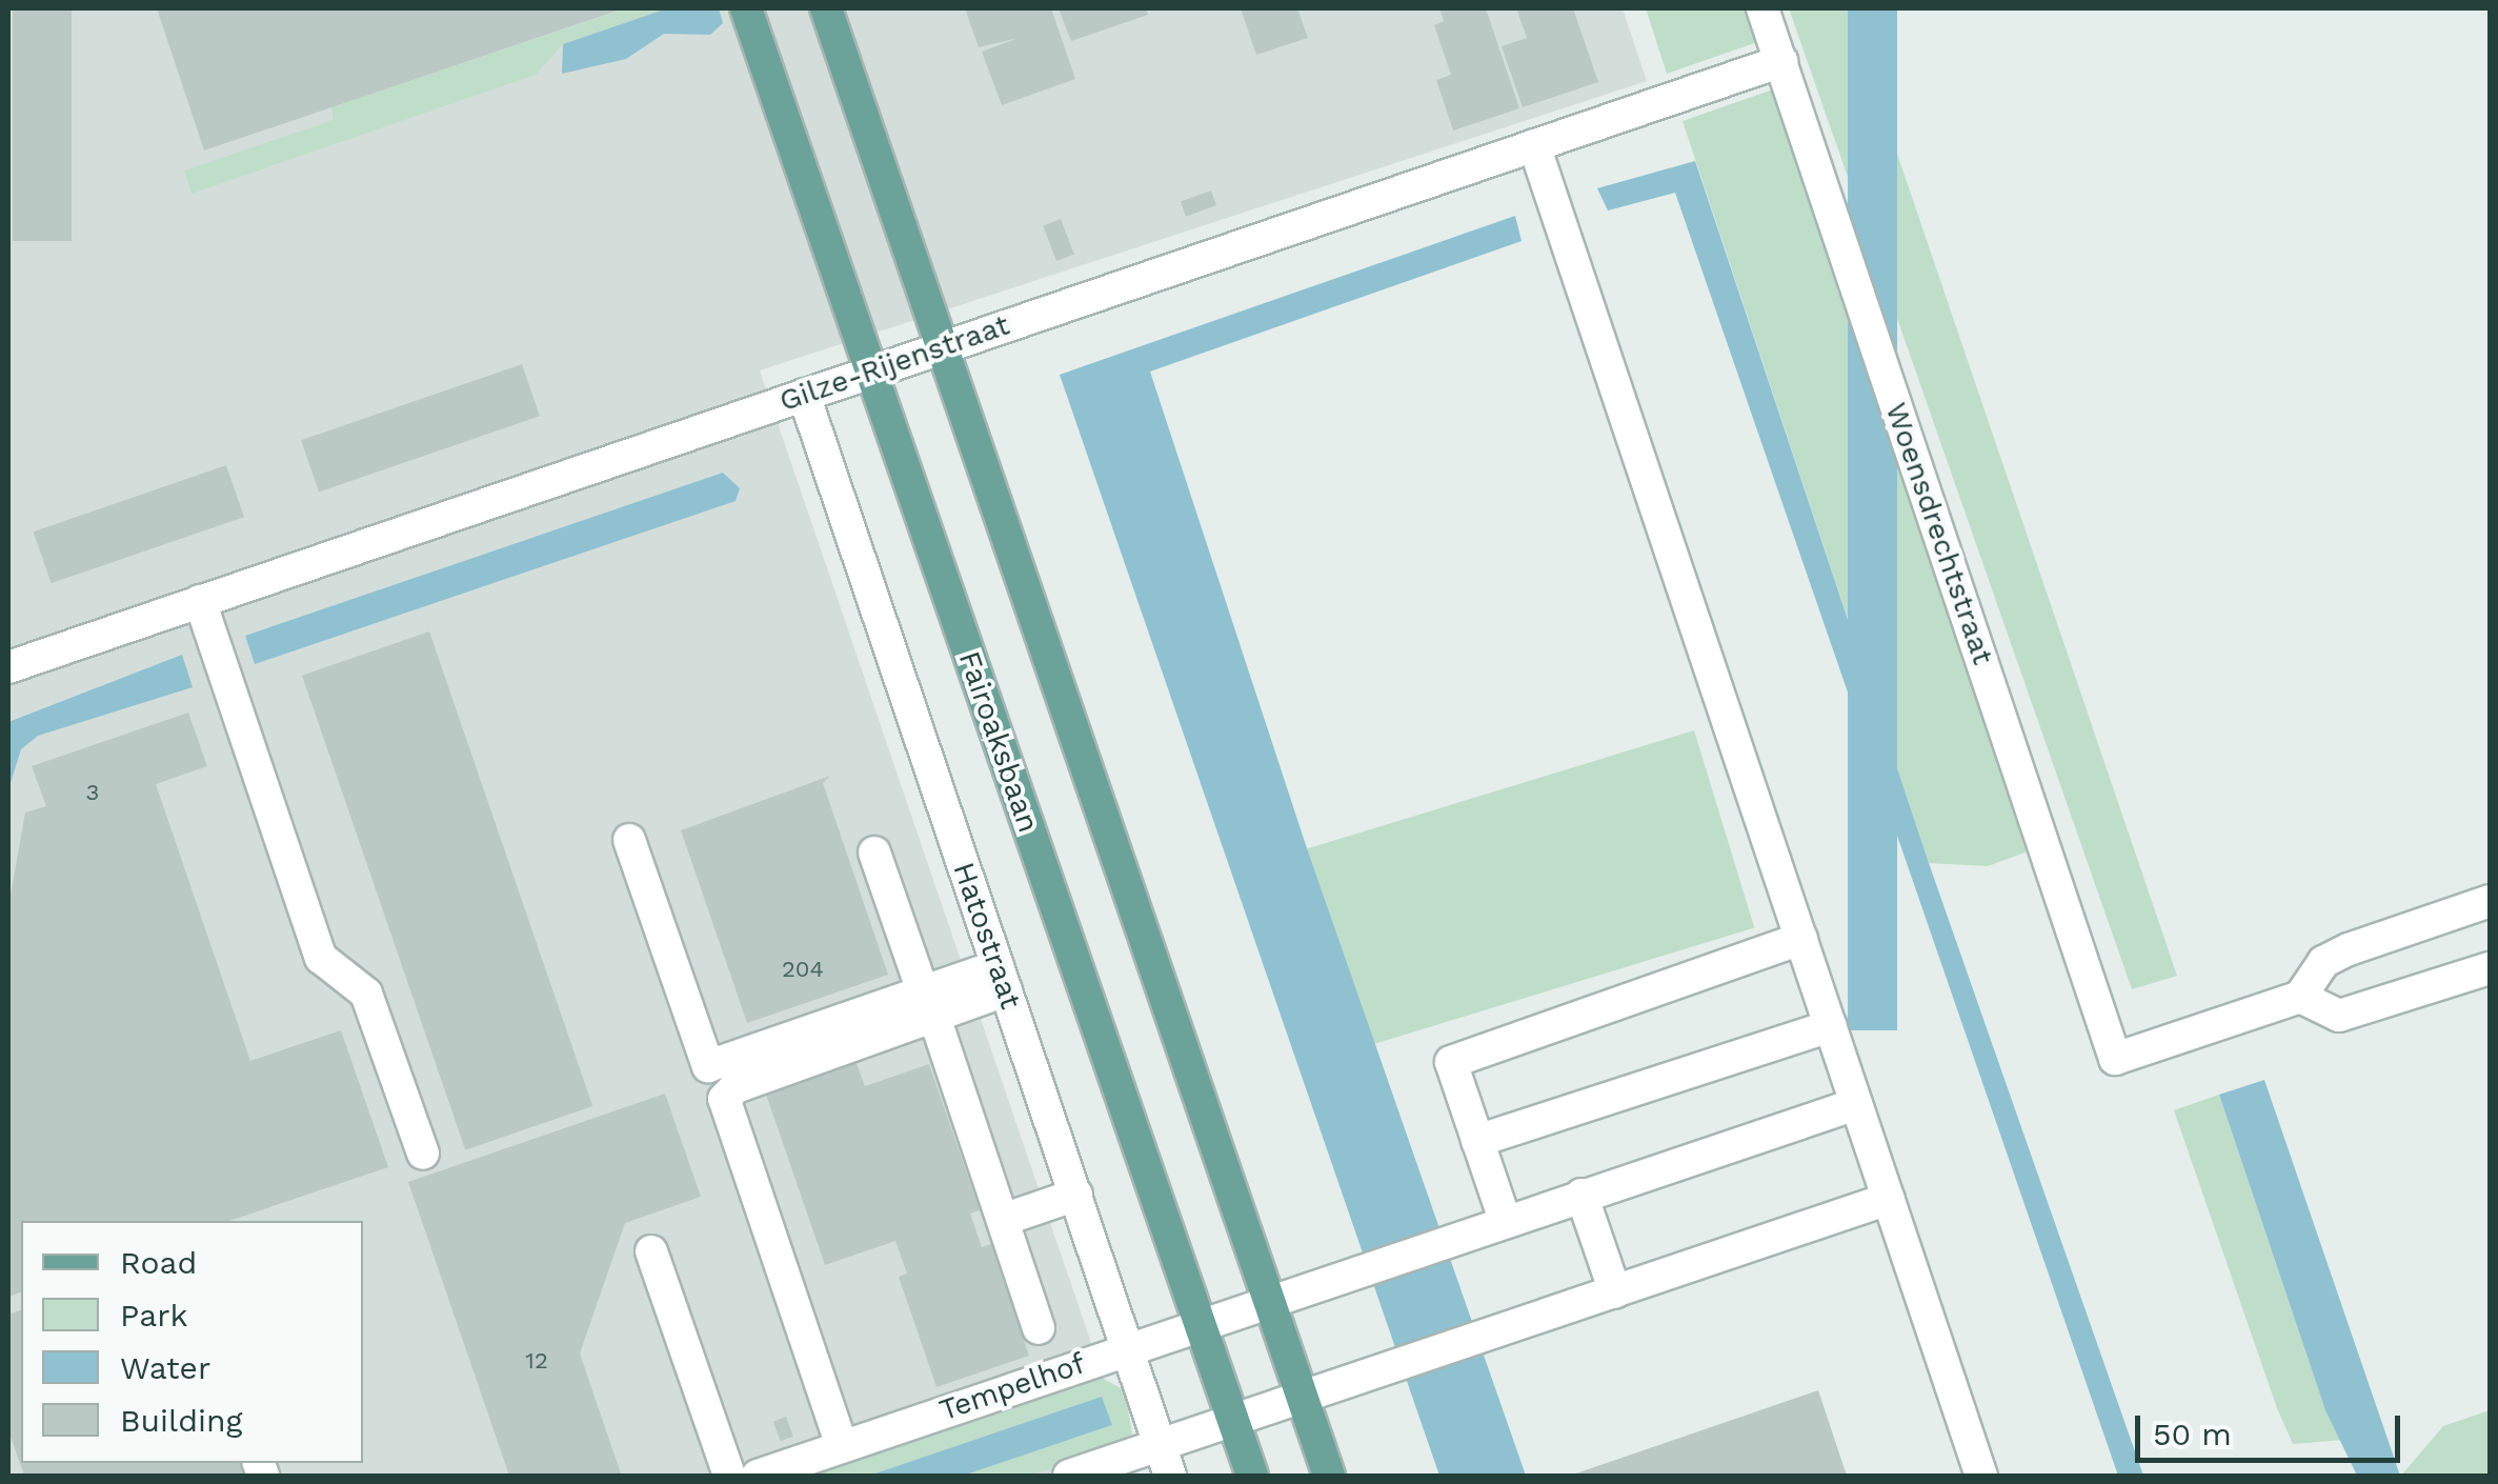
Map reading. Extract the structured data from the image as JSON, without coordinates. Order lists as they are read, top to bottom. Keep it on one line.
{"streets":{"main road":["Fairoaksbaan"],"street":["Gilze-Rijenstraat","Woensdrechtstraat","Hatostraat","Tempelhof"]},"crossings":[["Gilze-Rijenstraat","Woensdrechtstraat"],["Gilze-Rijenstraat","Fairoaksbaan"],["Gilze-Rijenstraat","Hatostraat"],["Fairoaksbaan","Tempelhof"],["Hatostraat","Tempelhof"]],"house_numbers":["3","204","12"],"legend":["Road","Park","Water","Building"],"scale_bar":"50 m"}
